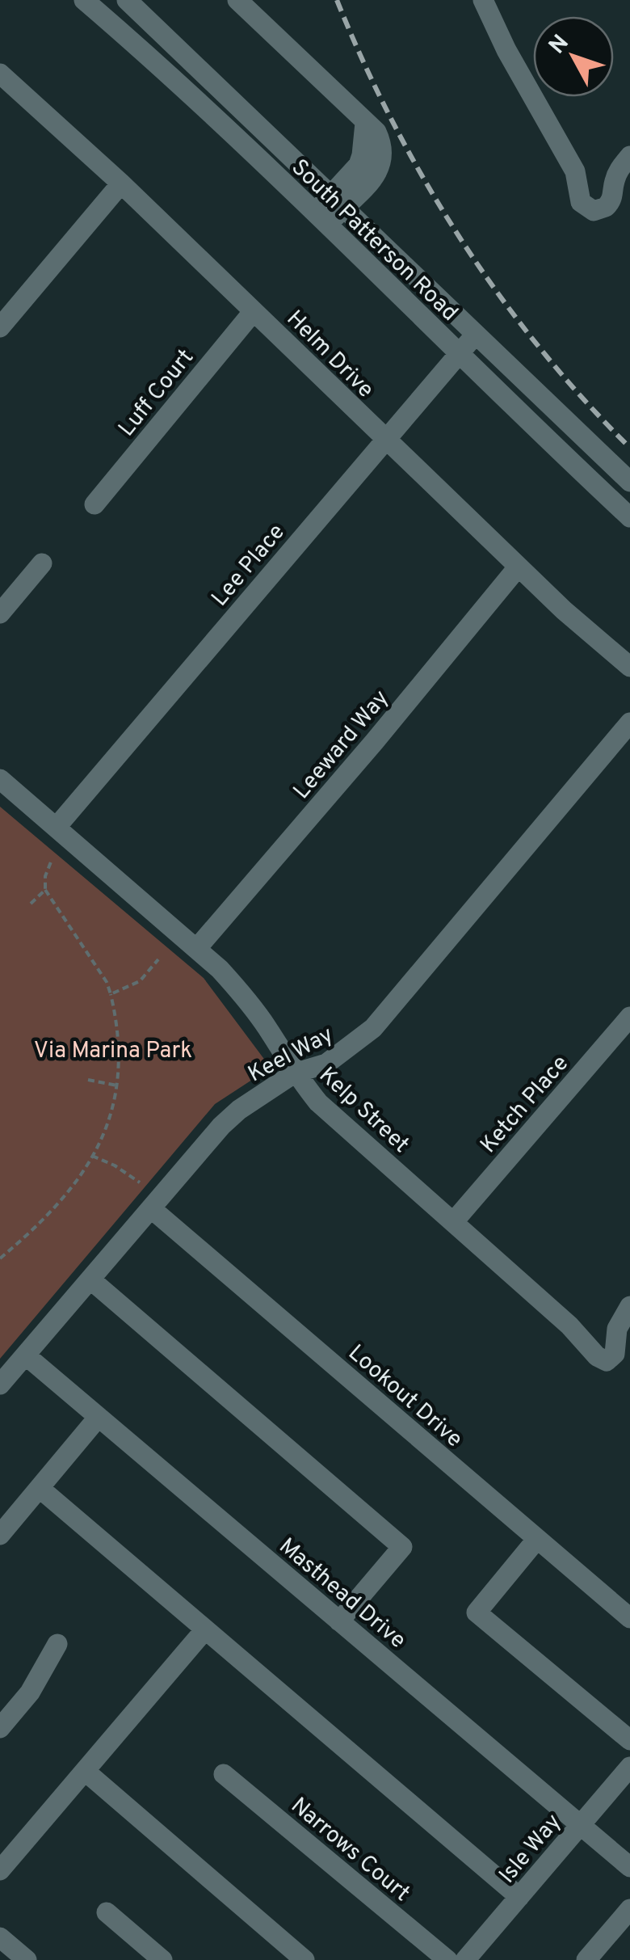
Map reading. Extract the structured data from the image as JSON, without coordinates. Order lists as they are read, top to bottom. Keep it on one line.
{"streets":{"street":["South Patterson Road","Helm Drive","Luff Court","Lee Place","Leeward Way","Keel Way","Ketch Place","Kelp Street","Lookout Drive","Masthead Drive","Isle Way","Narrows Court"]},"crossings":[["South Patterson Road","Lee Place"],["Helm Drive","Luff Court"],["Helm Drive","Lee Place"],["Helm Drive","Leeward Way"],["Lee Place","Kelp Street"],["Leeward Way","Kelp Street"],["Keel Way","Kelp Street"],["Keel Way","Lookout Drive"],["Keel Way","Masthead Drive"],["Ketch Place","Kelp Street"],["Masthead Drive","Isle Way"]],"parks":["Via Marina Park"],"north":"top left"}
